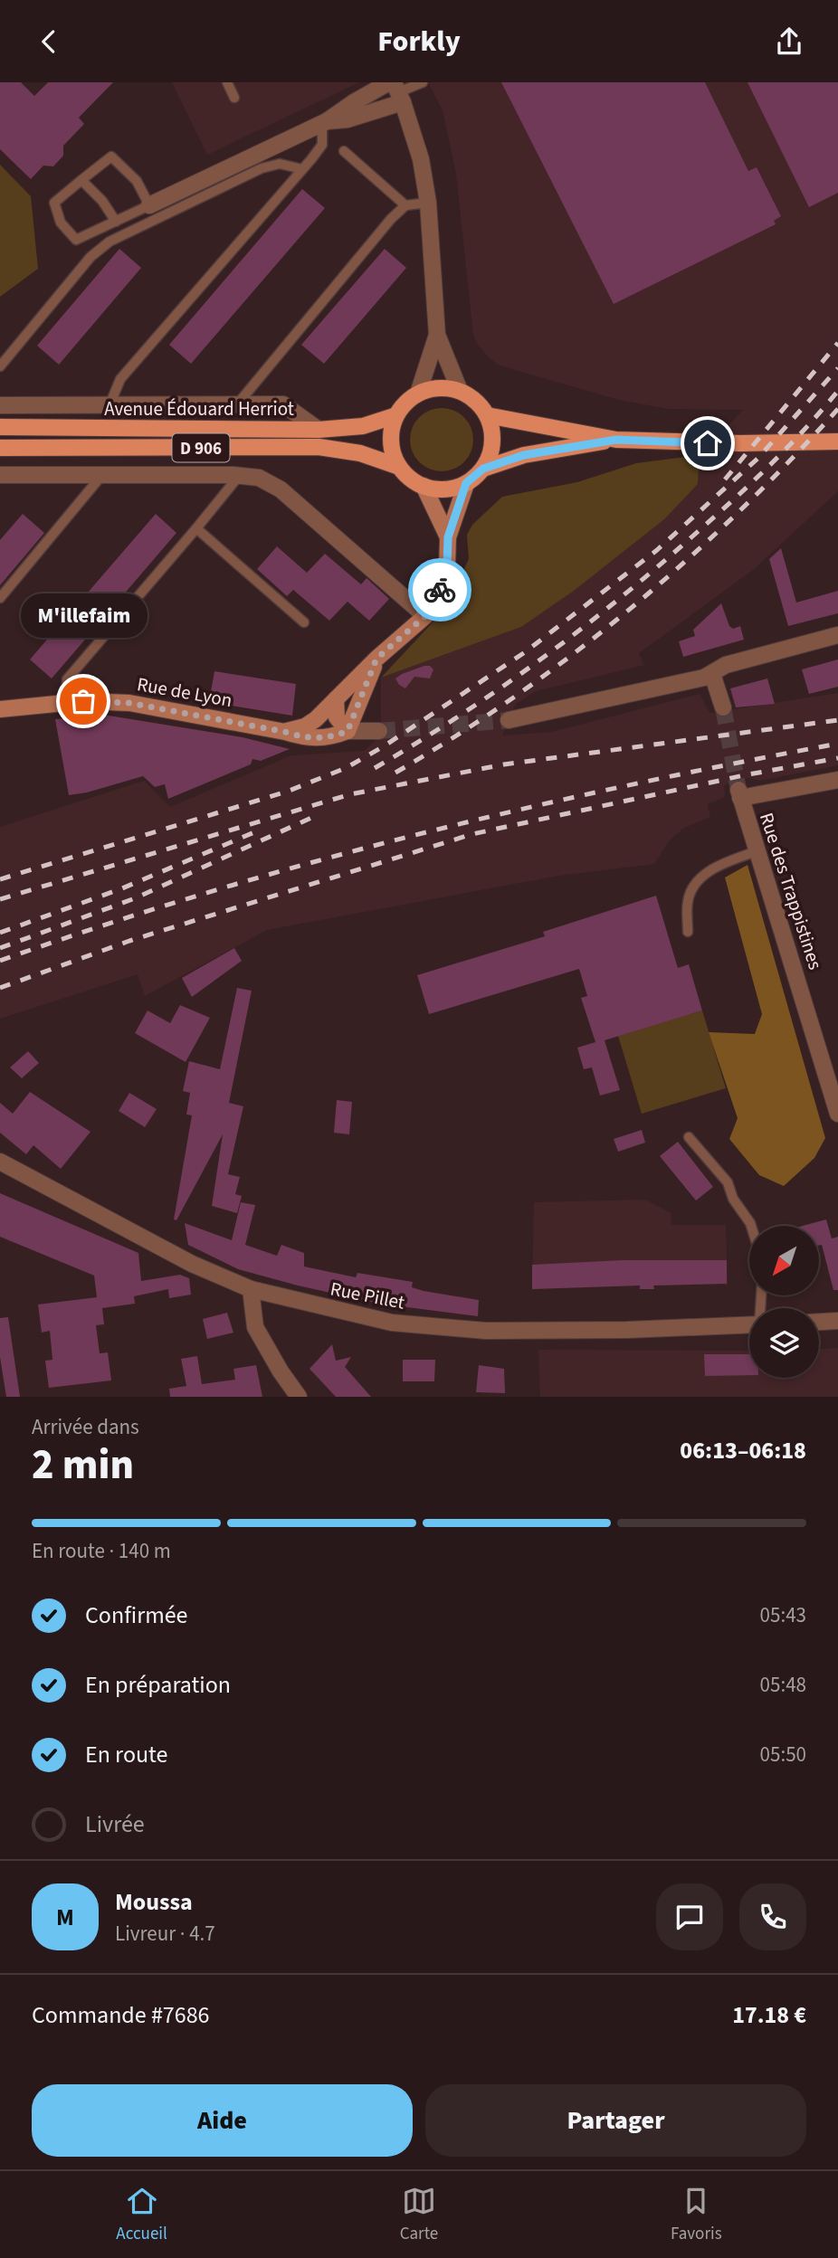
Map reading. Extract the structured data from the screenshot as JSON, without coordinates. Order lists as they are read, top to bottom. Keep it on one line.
{"streets":{"main road":["Avenue Édouard Herriot","D 906","Rue de Lyon"],"street":["Rue des Trappistines","Rue Pillet"]},"places":["M'illefaim"],"north":"bottom left","page":{"header":"Forkly","bubble":"M'illefaim","heading":["2 min","Arrivée dans","06:13–06:18"],"panel":["Moussa","Livreur · 4.7","Commande #7686","17.18 €"],"bar":"En route · 140 m","list":[["Confirmée","05:43"],["En préparation","05:48"],["En route","05:50"],"Livrée"],"round":"M","buttons":["Aide","Partager"],"tabs":["Accueil","Carte","Favoris"]}}
